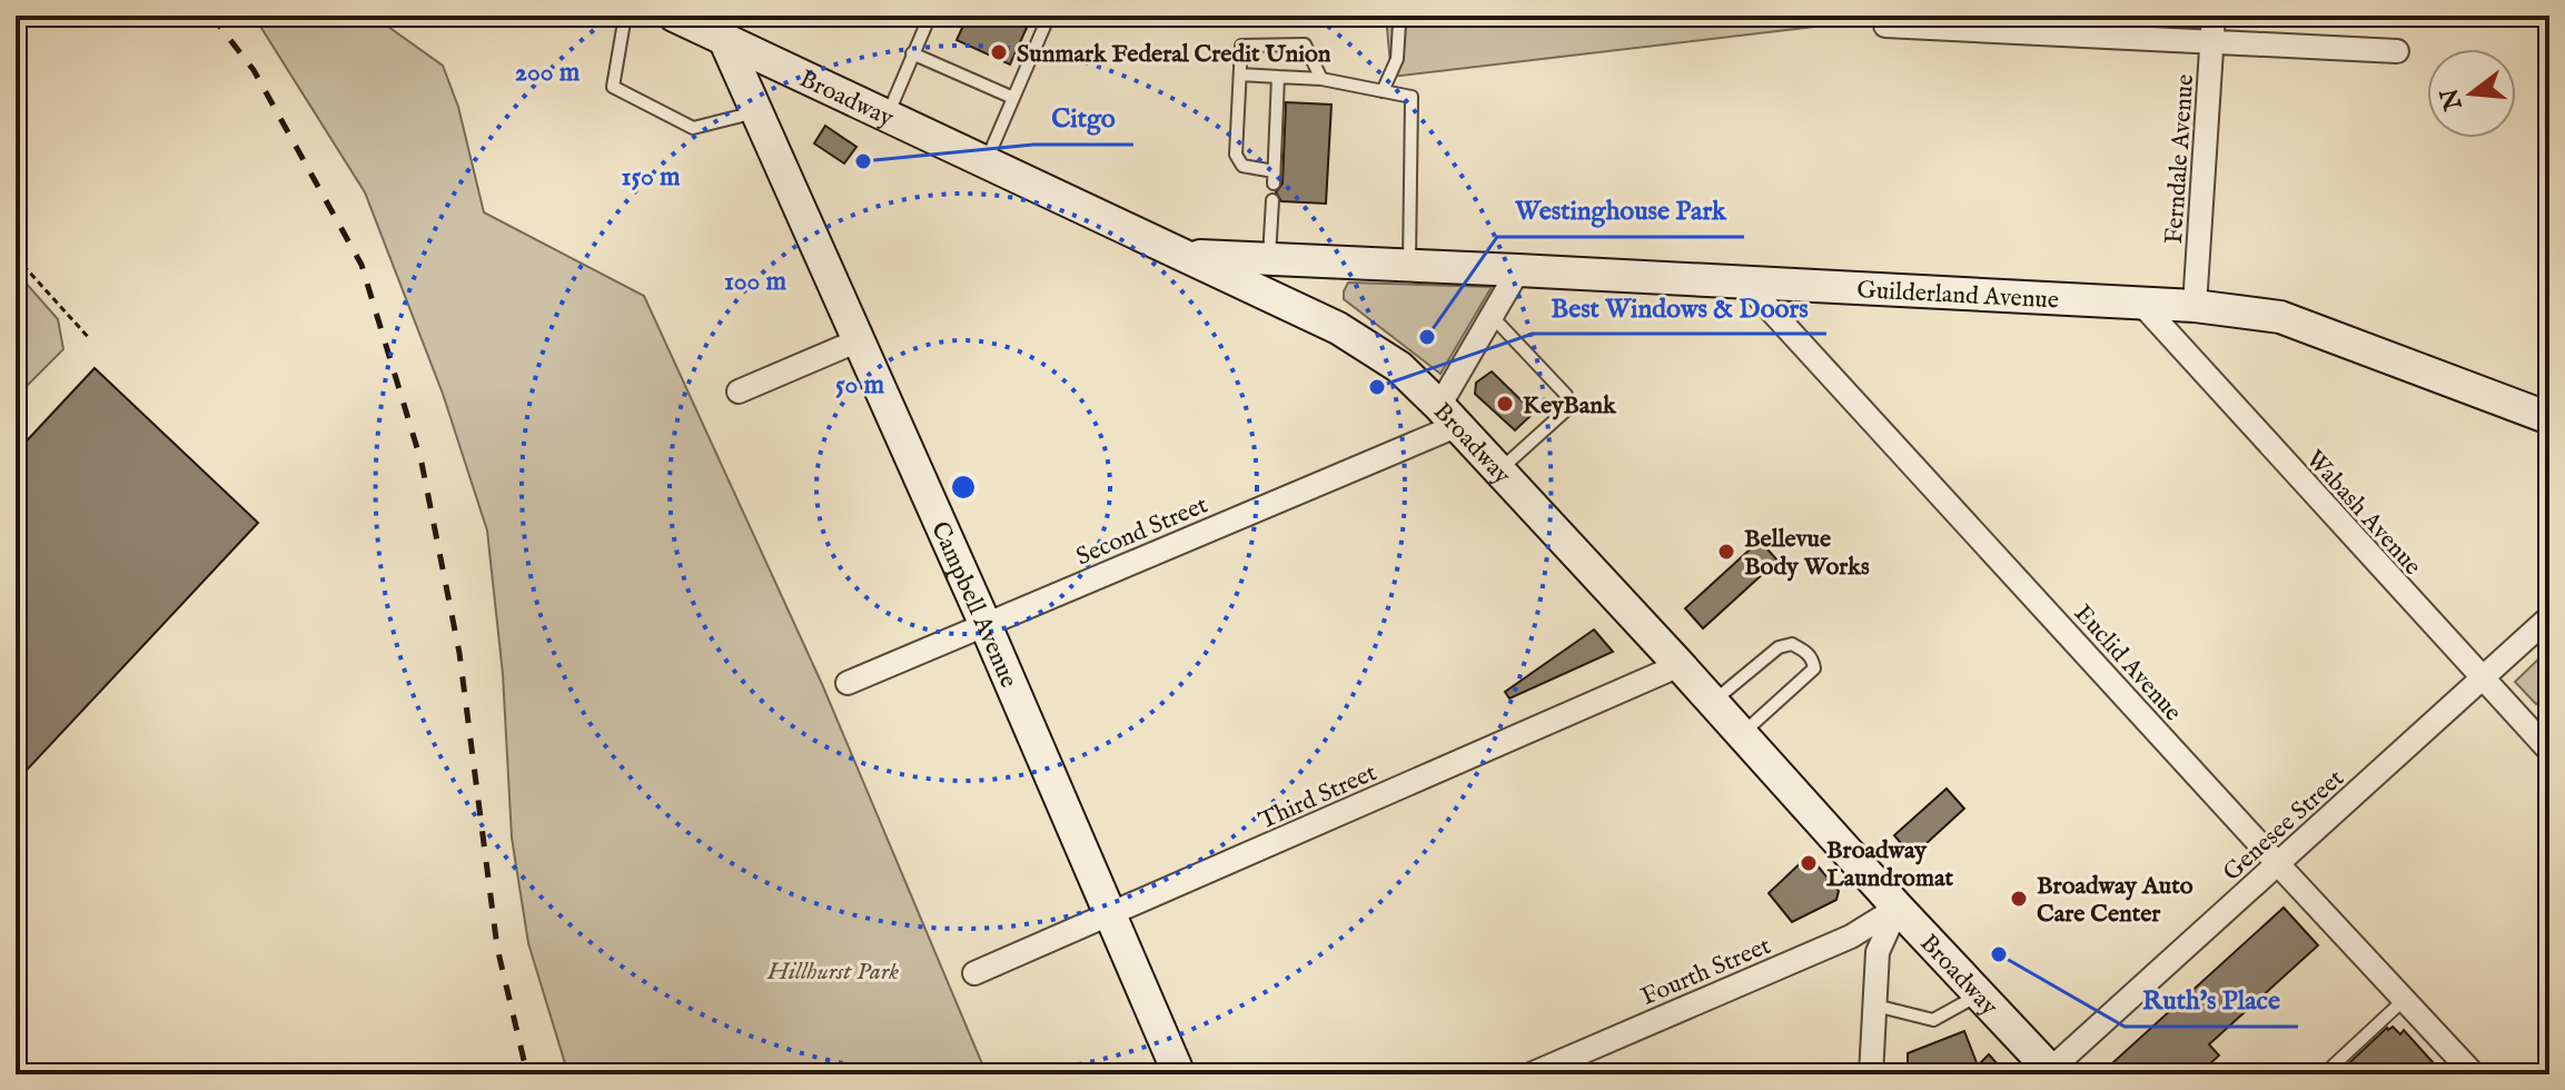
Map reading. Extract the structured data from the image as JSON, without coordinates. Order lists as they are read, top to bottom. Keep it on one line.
{"streets":{"street":["Broadway","Ferndale Avenue","Guilderland Avenue","Wabash Avenue","Second Street","Campbell Avenue","Euclid Avenue","Third Street","Genesee Street","Fourth Street"]},"crossings":[["Broadway","Guilderland Avenue"],["Broadway","Second Street"],["Broadway","Campbell Avenue"],["Broadway","Third Street"],["Broadway","Genesee Street"],["Broadway","Fourth Street"],["Ferndale Avenue","Guilderland Avenue"],["Guilderland Avenue","Wabash Avenue"],["Guilderland Avenue","Euclid Avenue"],["Wabash Avenue","Genesee Street"],["Second Street","Campbell Avenue"],["Campbell Avenue","Third Street"],["Euclid Avenue","Genesee Street"]],"parks":["Hillhurst Park"],"places":["Sunmark Federal Credit Union","Citgo","Westinghouse Park","Best Windows & Doors","KeyBank","Bellevue Body Works","Broadway Laundromat","Broadway Auto Care Center","Ruth's Place"],"north":"left","rings":["200 m","150 m","100 m","50 m"]}
